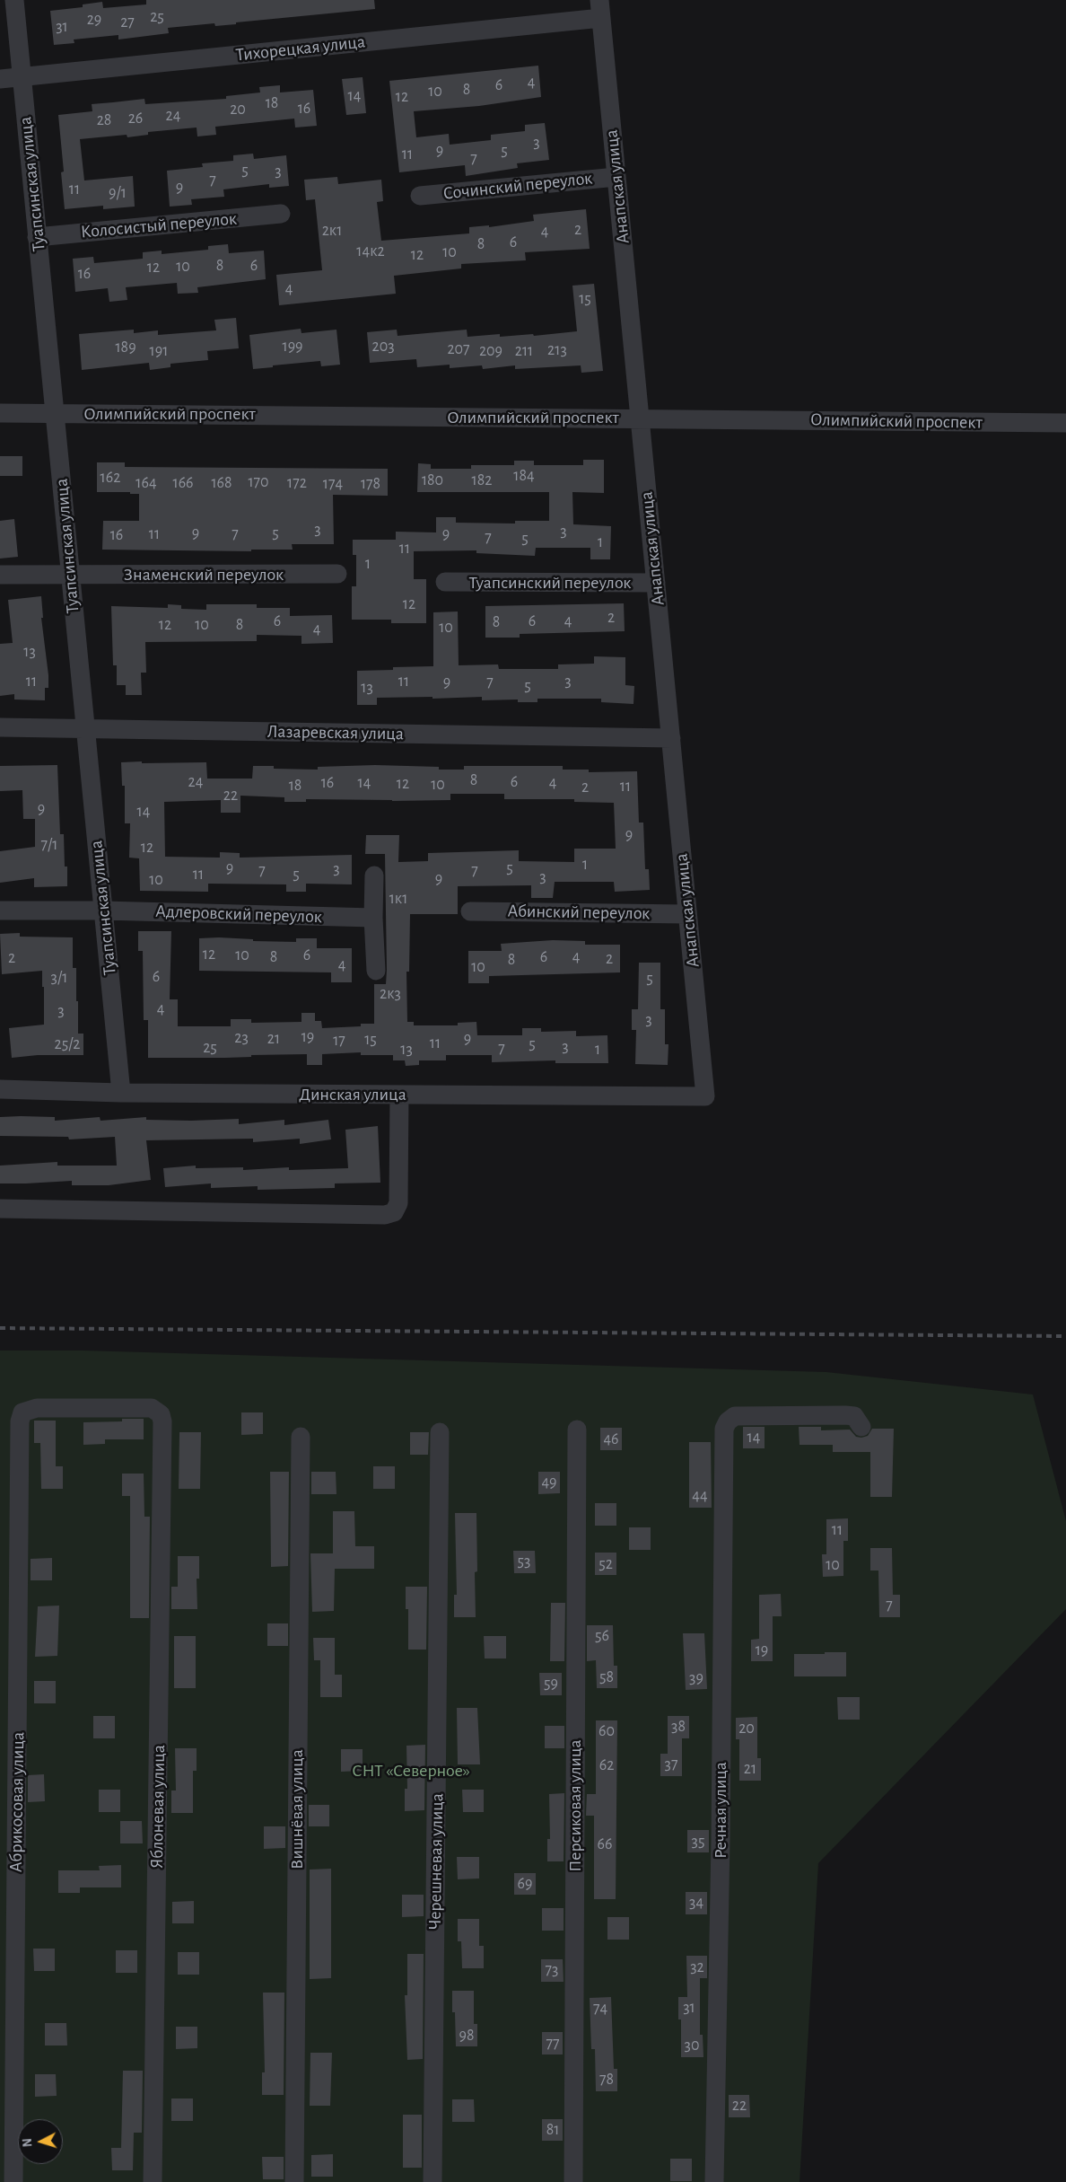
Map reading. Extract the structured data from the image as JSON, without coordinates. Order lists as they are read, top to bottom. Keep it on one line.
{"streets":{"street":["Тихорецкая улица","Туапсинская улица","Сочинский переулок","Анапская улица","Колосистый переулок","Олимпийский проспект","Знаменский переулок","Туапсинский переулок","Лазаревская улица","Абинский переулок","Адлеровский переулок","Динская улица","Абрикосовая улица","Персиковая улица","Яблоневая улица","Вишнёвая улица","Речная улица","Черешневая улица"]},"crossings":[["Тихорецкая улица","Туапсинская улица"],["Тихорецкая улица","Анапская улица"],["Туапсинская улица","Колосистый переулок"],["Туапсинская улица","Олимпийский проспект"],["Туапсинская улица","Знаменский переулок"],["Туапсинская улица","Лазаревская улица"],["Туапсинская улица","Адлеровский переулок"],["Туапсинская улица","Динская улица"],["Сочинский переулок","Анапская улица"],["Анапская улица","Олимпийский проспект"],["Анапская улица","Туапсинский переулок"],["Анапская улица","Лазаревская улица"],["Анапская улица","Абинский переулок"],["Анапская улица","Динская улица"],["Абрикосовая улица","Яблоневая улица"]],"parks":["СНТ «Северное»"],"house_numbers":["25","29","27","31","4","6","8","10","14","12","18","16","20","24","26","28","3","9","5","11","7","5","3","7","9","11","9/1","2","2к1","4","6","8","14к2","10","12","8","6","10","12","16","4","15","199","203","189","207","213","191","209","211","184","162","180","182","170","164","166","168","172","174","178","3","3","9","5","11","7","9","16","7","5","1","11","1","12","2","6","6","4","8","12","10","8","10","4","13","11","11","3","9","7","5","13","8","24","6","16","14","4","12","10","18","11","2","22","9","14","9","7/1","12","1","9","5","3","7","7","11","5","3","9","10","1к1","12","10","6","8","6","4","2","2","8","4","10","6","3/1","5","2к3","4","3","3","19","23","21","9","15","17","11","25/2","5","3","25","7","13","1","14","46","49","44","11","53","52","10","7","56","19","58","39","59","38","20","60","37","62","21","35","66","69","34","32","73","31","74","98","77","30","78","22","81"],"north":"left"}
